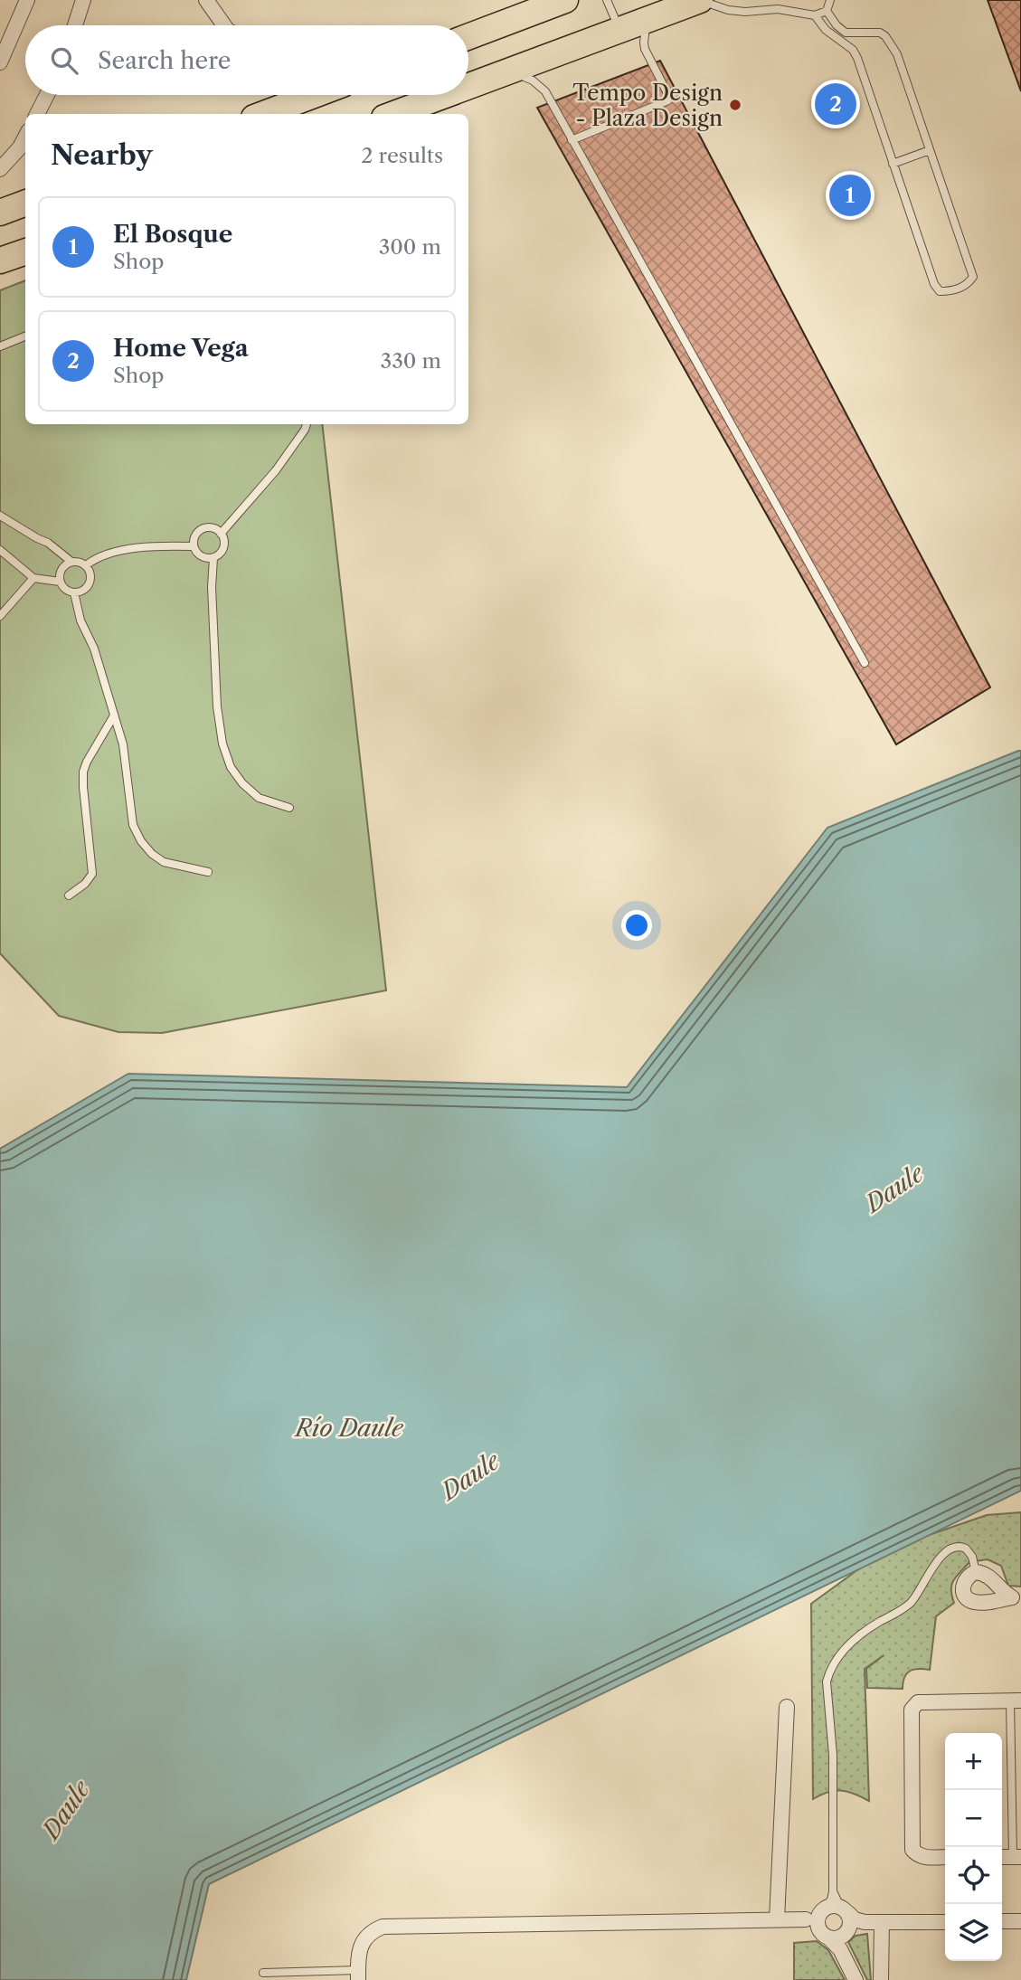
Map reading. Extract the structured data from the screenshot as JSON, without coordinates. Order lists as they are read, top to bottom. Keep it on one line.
{"water":["Daule","Río Daule"],"places":["Tempo Design - Plaza Design"],"page":{"search":"Search here","pins":["2","1"],"heading":["Nearby","2 results"],"list":[{"mark":"1","name":"El Bosque","note":"Shop","value":"300 m"},{"mark":"2","name":"Home Vega","note":"Shop","value":"330 m"}],"map_buttons":["+","−"]}}
